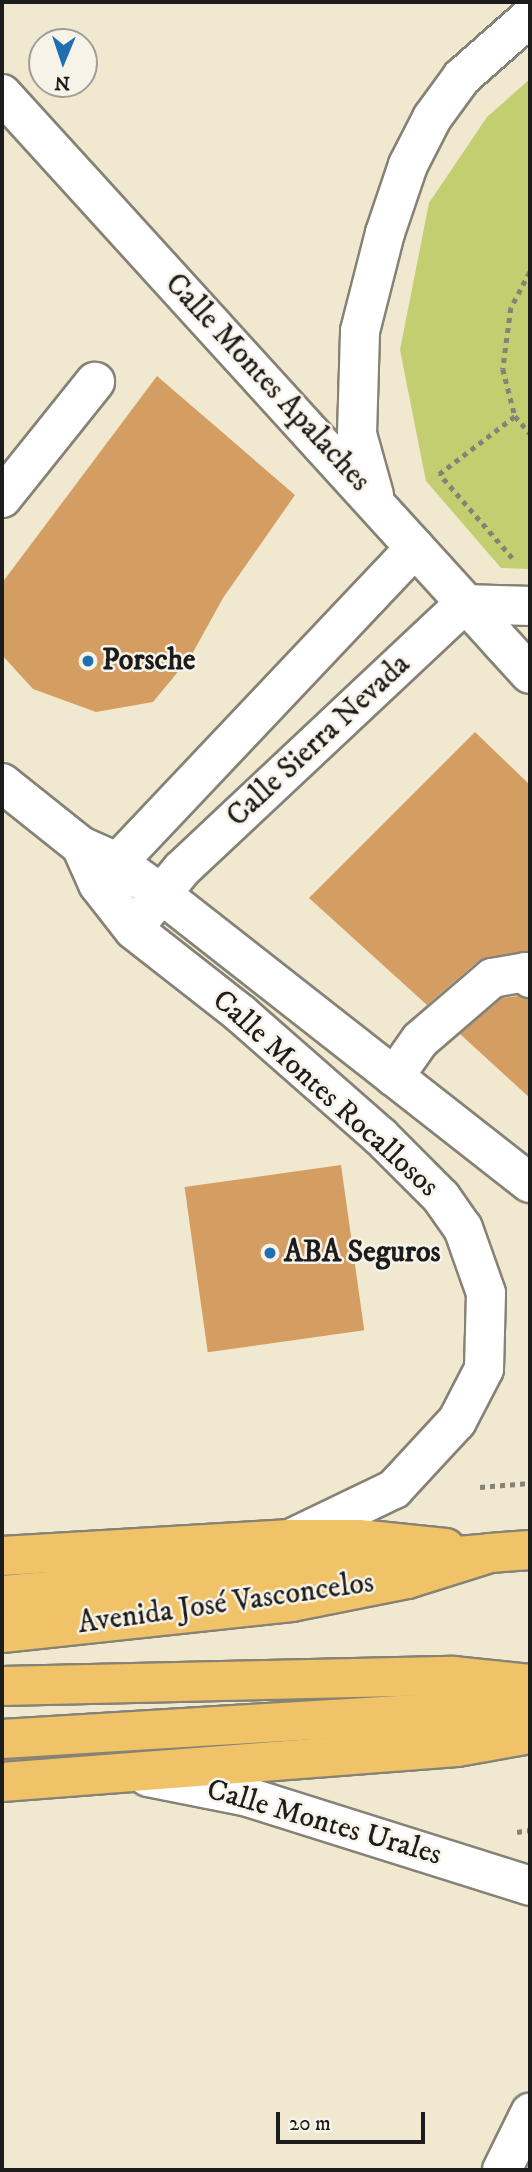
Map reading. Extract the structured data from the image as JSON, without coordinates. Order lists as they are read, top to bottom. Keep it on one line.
{"streets":{"main road":["Avenida José Vasconcelos"],"street":["Calle Montes Apalaches","Calle Sierra Nevada","Calle Montes Rocallosos","Calle Montes Urales"]},"crossings":[["Calle Montes Apalaches","Calle Sierra Nevada"],["Calle Sierra Nevada","Calle Montes Rocallosos"]],"places":["Porsche","ABA Seguros"],"scale_bar":"20 m","north":"bottom"}
